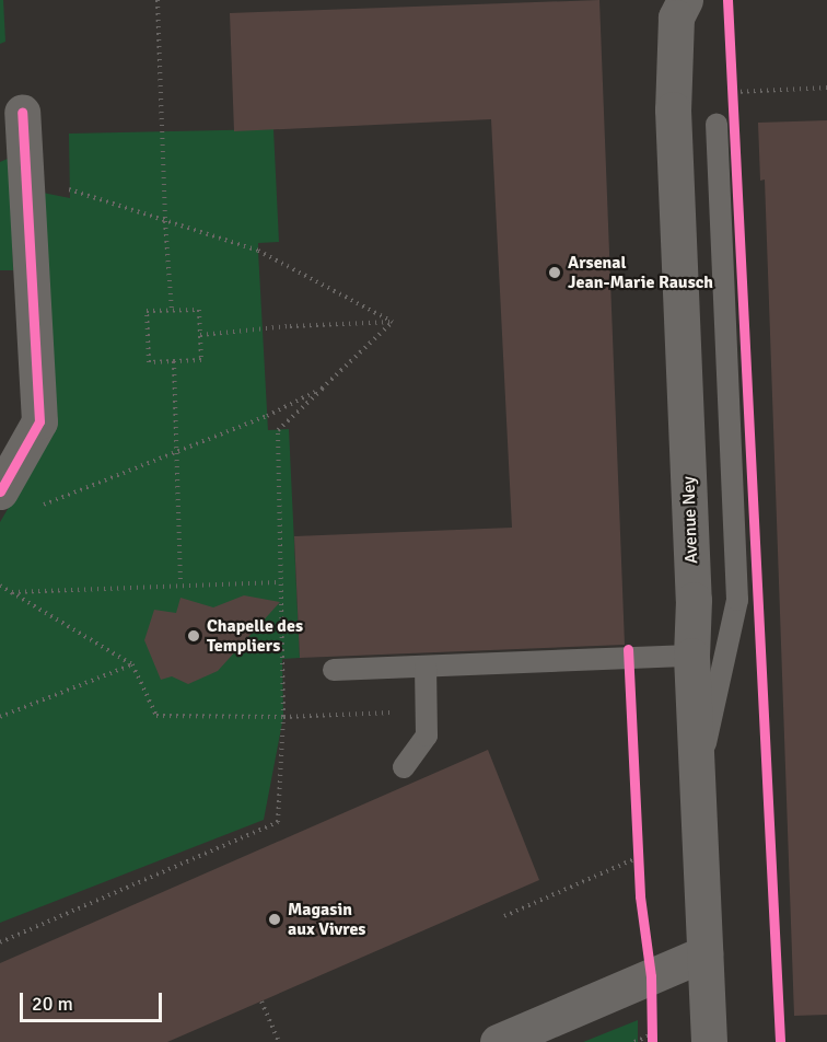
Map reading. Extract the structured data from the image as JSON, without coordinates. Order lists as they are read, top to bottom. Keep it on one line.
{"streets":{"street":["Avenue Ney"]},"places":["Arsenal Jean-Marie Rausch","Chapelle des Templiers","Magasin aux Vivres"],"scale_bar":"20 m"}
